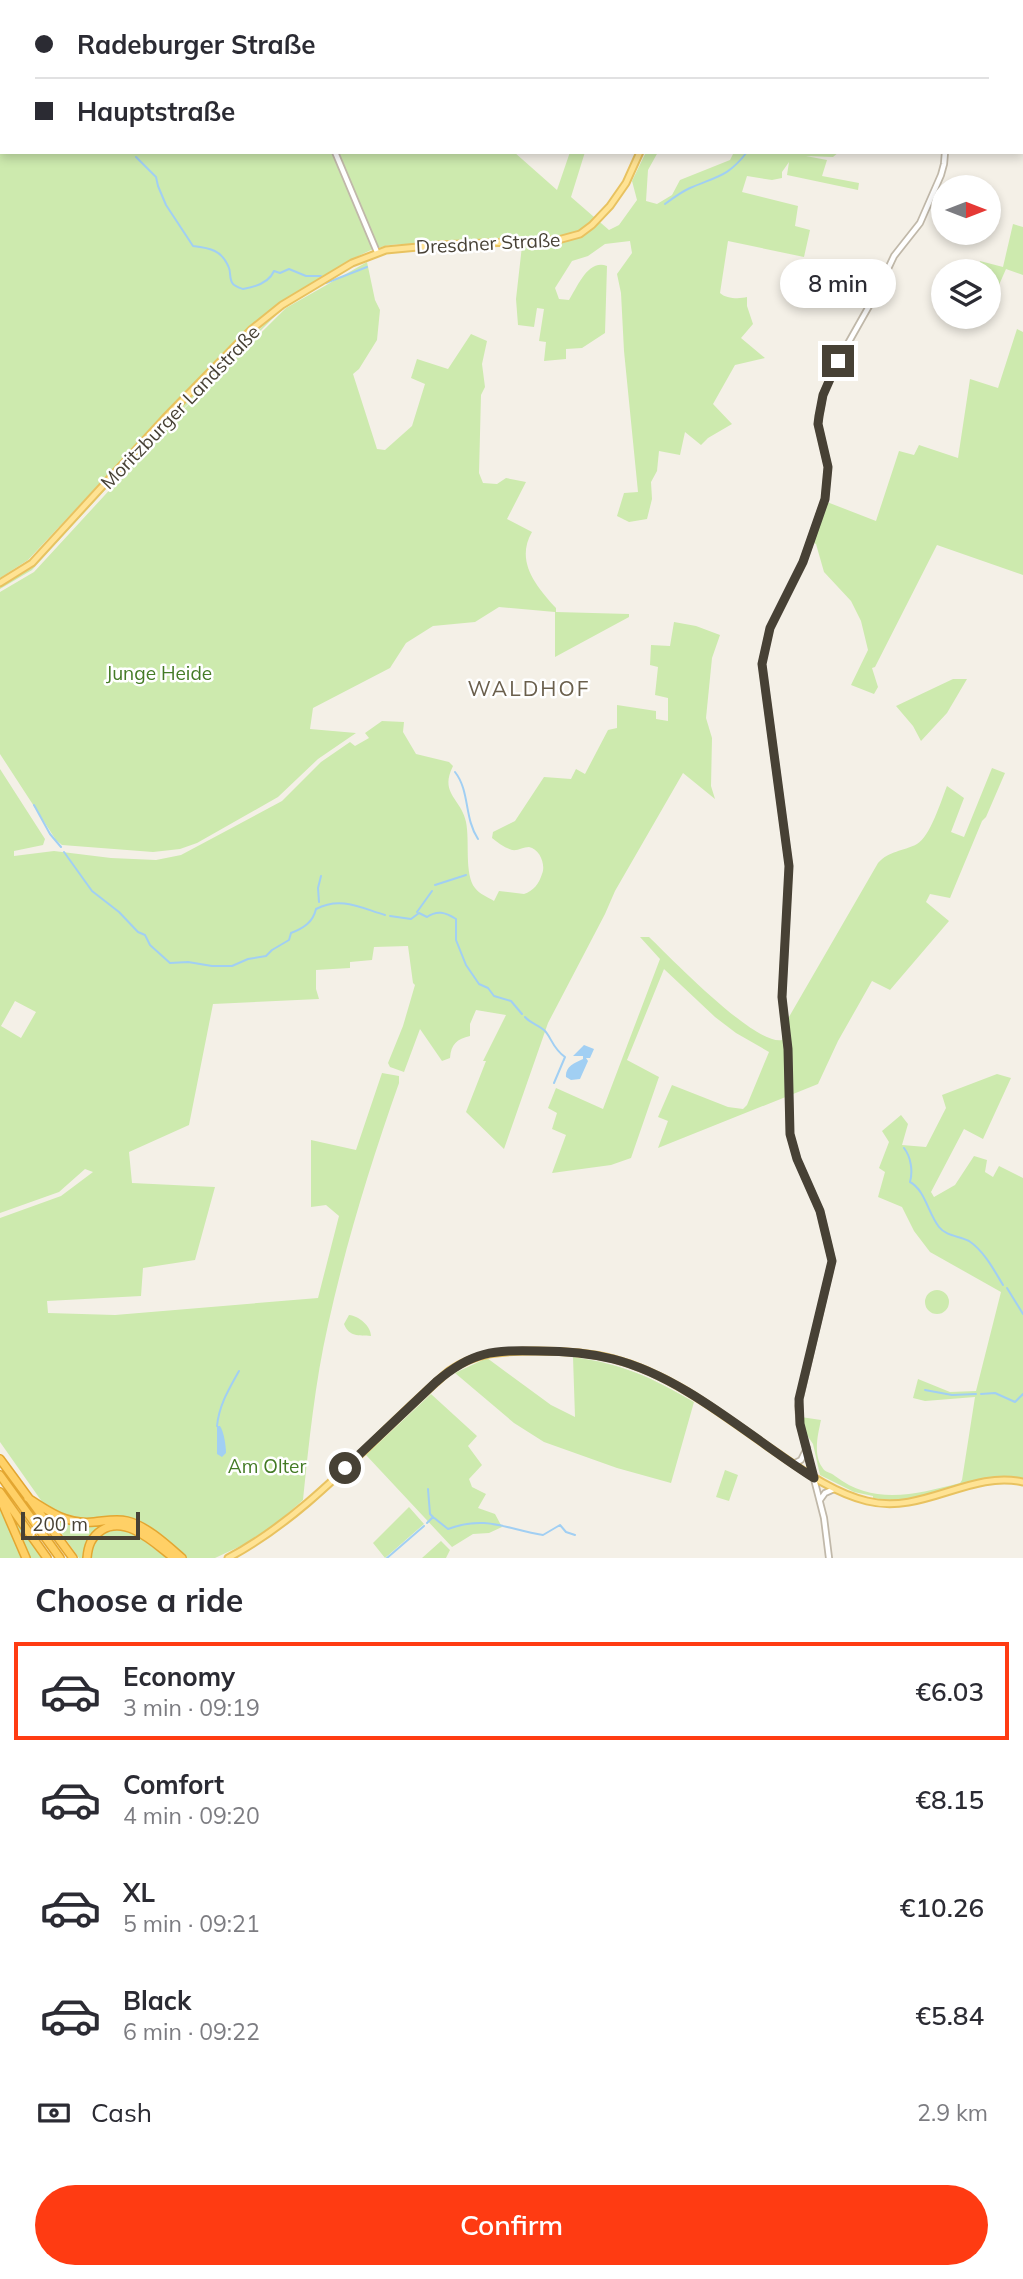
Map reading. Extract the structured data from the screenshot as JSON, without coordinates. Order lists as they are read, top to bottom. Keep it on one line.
{"streets":{"main road":["Dresdner Straße","Moritzburger Landstraße"]},"crossings":[["Dresdner Straße","Moritzburger Landstraße"]],"districts":["WALDHOF"],"parks":["Junge Heide","Am Olter"],"scale_bar":"200 m","north":"right","page":{"banner":["Radeburger Straße","Hauptstraße"],"bubble":"8 min","scale":"200 m","heading":"Choose a ride","list":[{"name":"Economy","note":"3 min · 09:19","value":"€6.03"},{"name":"Comfort","note":"4 min · 09:20","value":"€8.15"},{"name":"XL","note":"5 min · 09:21","value":"€10.26"},{"name":"Black","note":"6 min · 09:22","value":"€5.84"}],"pay":["Cash","2.9 km"],"buttons":"Confirm"}}
